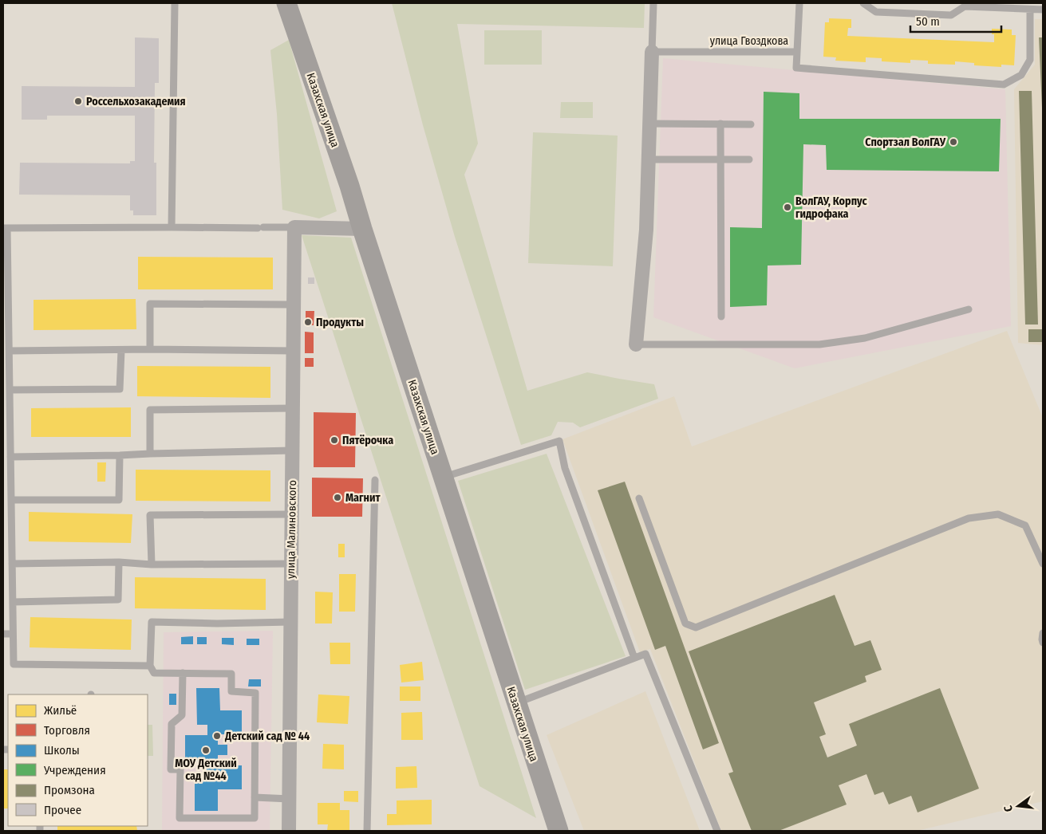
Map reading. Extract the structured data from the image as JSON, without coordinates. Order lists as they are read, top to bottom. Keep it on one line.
{"streets":{"main road":["Казахская улица"],"street":["улица Малиновского"],"lane":["улица Гвоздкова"]},"places":["Россельхозакадемия","Спортзал ВолГАУ","ВолГАУ, Корпус гидрофака","Продукты","Пятёрочка","Магнит","Детский сад № 44","МОУ Детский сад №44"],"legend":["Жильё","Торговля","Школы","Учреждения","Промзона","Прочее"],"scale_bar":"50 m","north":"left"}
